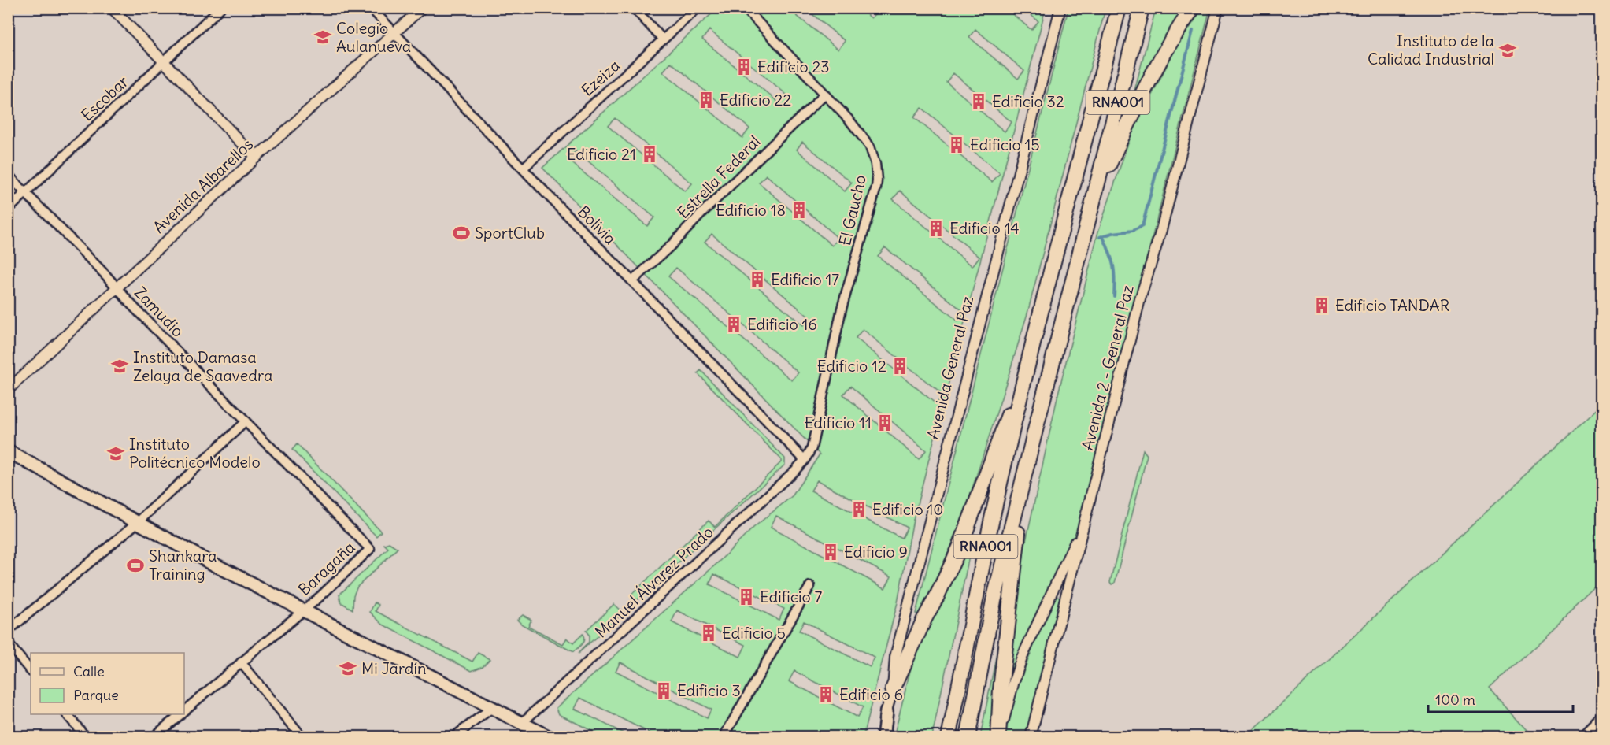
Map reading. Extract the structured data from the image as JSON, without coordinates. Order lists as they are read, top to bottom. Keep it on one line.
{"streets":{"highway":["RNA001"],"street":["Ezeiza","Escobar","Estrella Federal","Avenida Albarellos","El Gaucho","Bolivia","Zamudio","Avenida General Paz","Avenida 2 - General Paz","Baragaña","Manuel Álvarez Prado"]},"crossings":[["Ezeiza","Bolivia"],["Escobar","Zamudio"],["Estrella Federal","El Gaucho"],["Estrella Federal","Bolivia"],["Avenida Albarellos","Bolivia"],["Avenida Albarellos","Zamudio"],["El Gaucho","Bolivia"],["El Gaucho","Manuel Álvarez Prado"],["Bolivia","Manuel Álvarez Prado"],["Zamudio","Baragaña"]],"places":{"school or university":["Colegio Aulanueva","Instituto de la Calidad Industrial","Instituto Damasa Zelaya de Saavedra","Instituto Politécnico Modelo","Mi Jardín"],"building":["Edificio 23","Edificio 22","Edificio 32","Edificio 15","Edificio 21","Edificio 18","Edificio 14","Edificio 17","Edificio TANDAR","Edificio 16","Edificio 12","Edificio 11","Edificio 10","Edificio 9","Edificio 7","Edificio 5","Edificio 3","Edificio 6"],"sports":["SportClub","Shankara Training"]},"legend":["Calle","Parque"],"scale_bar":"100 m"}
